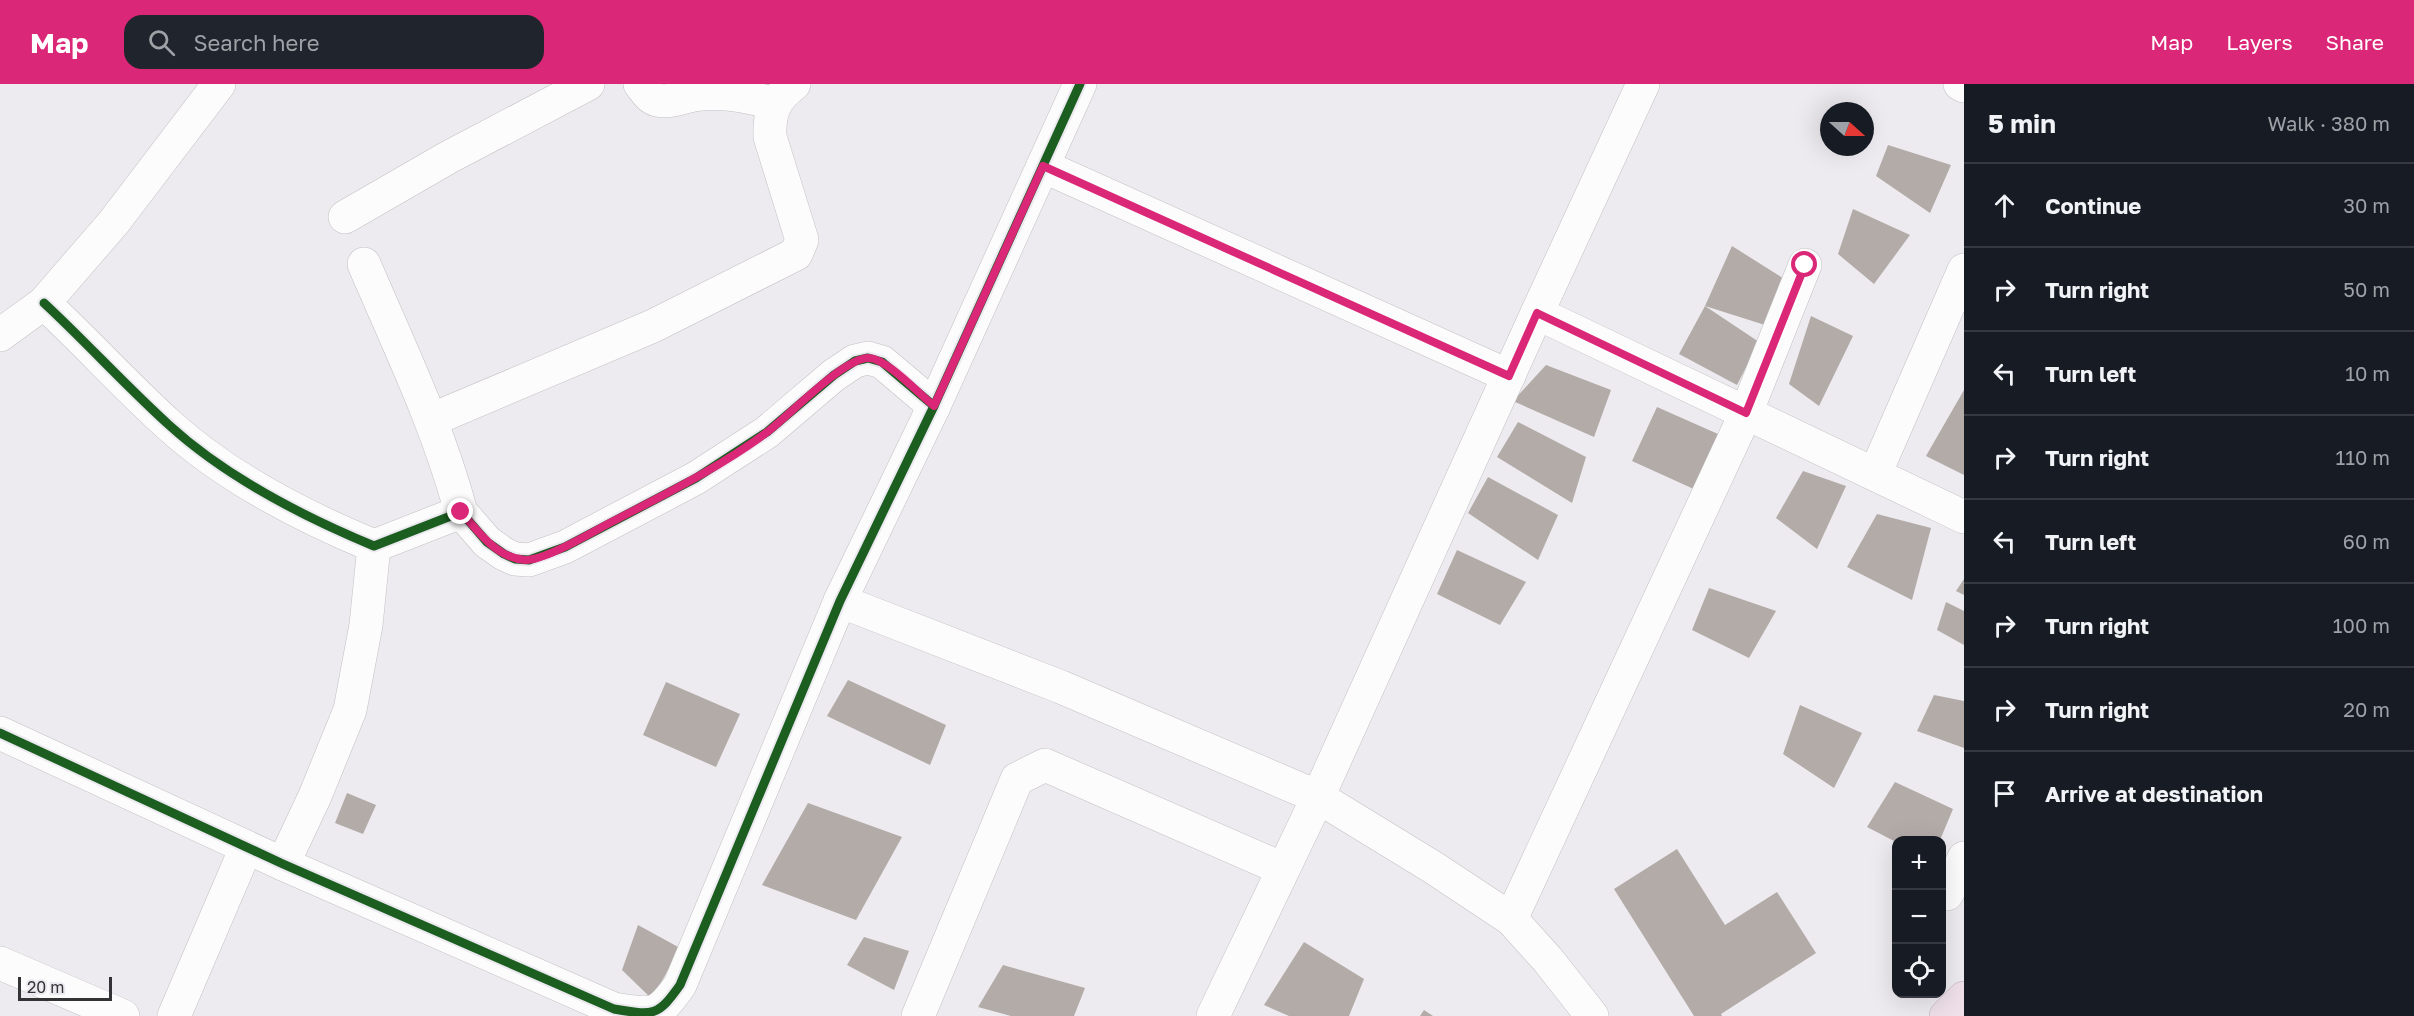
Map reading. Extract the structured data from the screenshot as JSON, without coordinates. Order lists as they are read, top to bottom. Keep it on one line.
{"scale_bar":"20 m","north":"right","page":{"header":"Map","search":"Search here","nav":["Map","Layers","Share"],"heading":["5 min","Walk · 380 m"],"list":[["Continue","30 m"],["Turn right","50 m"],["Turn left","10 m"],["Turn right","110 m"],["Turn left","60 m"],["Turn right","100 m"],["Turn right","20 m"],"Arrive at destination"],"map_buttons":["+","−"],"scale":"20 m"}}
